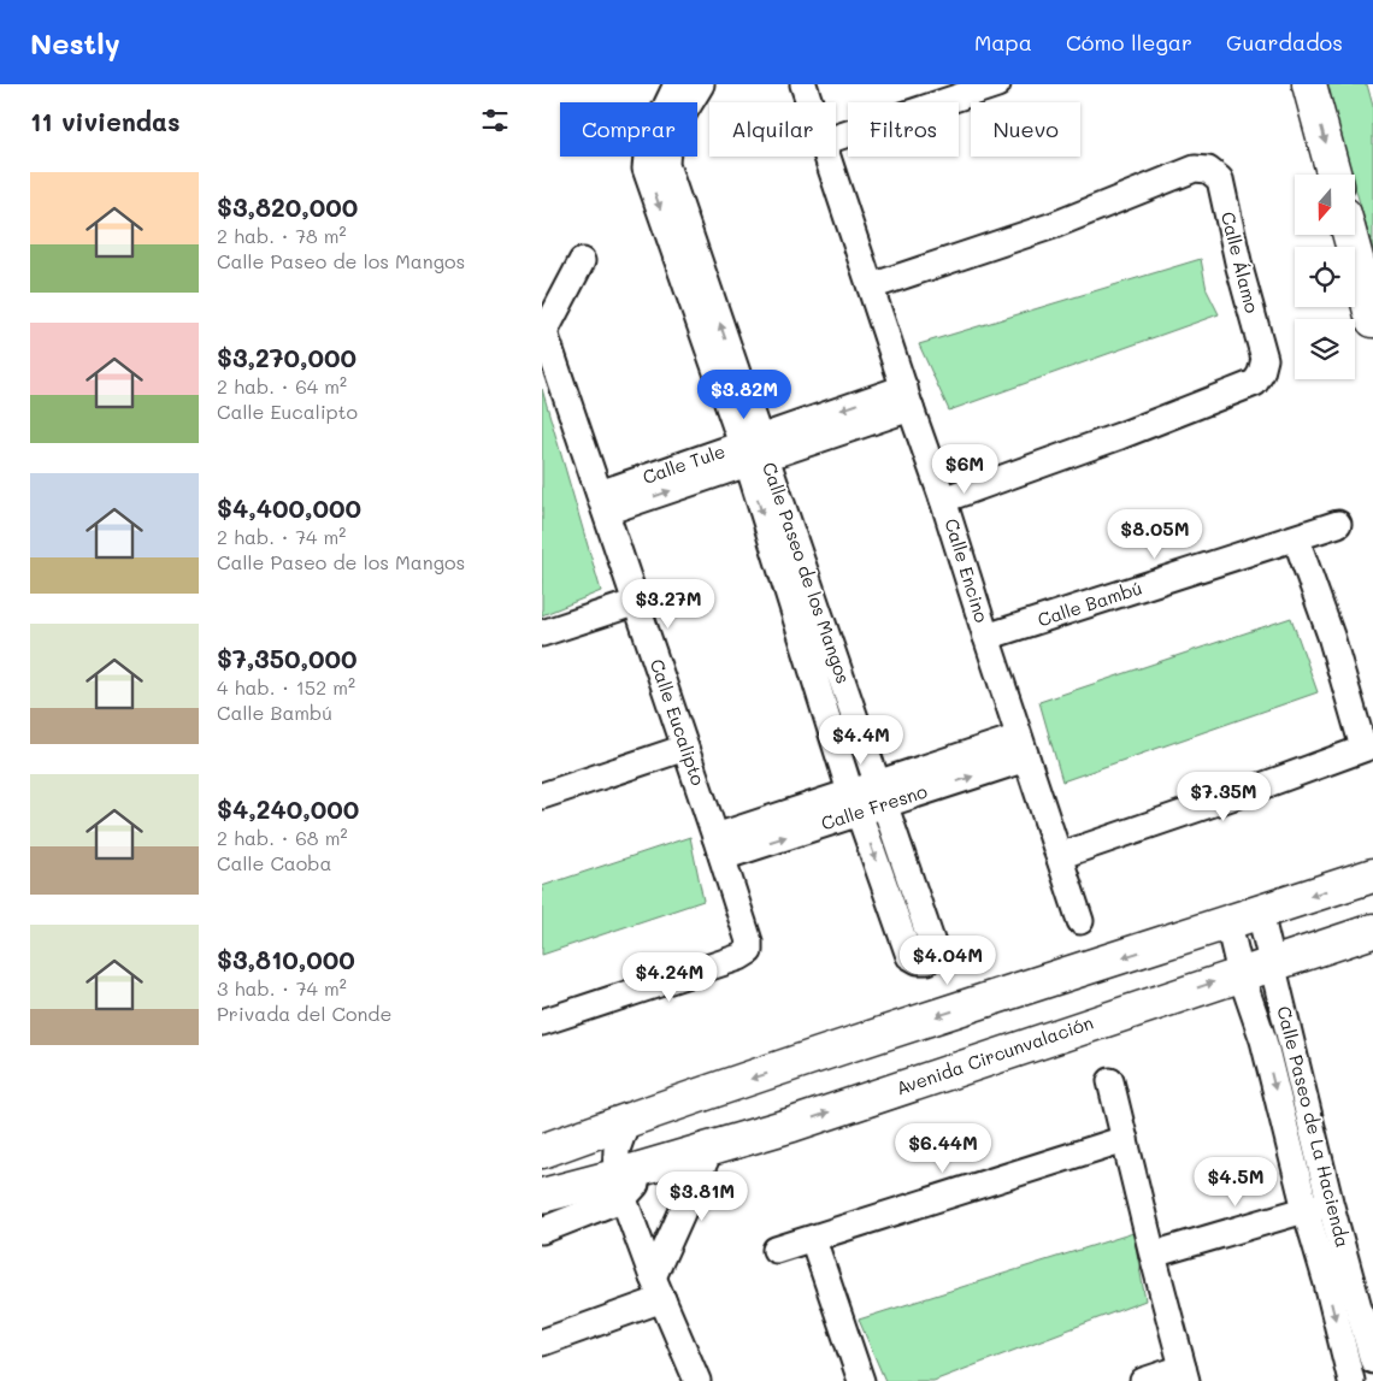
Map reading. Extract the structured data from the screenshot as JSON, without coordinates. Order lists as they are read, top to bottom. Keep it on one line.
{"streets":{"street":["Calle Álamo","Calle Tule","Calle Encino","Calle Paseo de los Mangos","Calle Bambú","Calle Eucalipto","Calle Fresno","Avenida Circunvalación","Calle Paseo de La Hacienda"]},"crossings":[["Calle Álamo","Calle Encino"],["Calle Tule","Calle Encino"],["Calle Tule","Calle Paseo de los Mangos"],["Calle Tule","Calle Eucalipto"],["Calle Encino","Calle Bambú"],["Calle Encino","Calle Fresno"],["Calle Paseo de los Mangos","Calle Fresno"],["Calle Eucalipto","Calle Fresno"],["Avenida Circunvalación","Calle Paseo de La Hacienda"]],"north":"bottom","page":{"header":"Nestly","nav":["Mapa","Cómo llegar","Guardados"],"heading":"11 viviendas","chip":["Comprar","Alquilar","Filtros","Nuevo"],"list":[{"name":"$3,820,000","note":"2 hab. · 78 m² · Calle Paseo de los Mangos"},{"name":"$3,270,000","note":"2 hab. · 64 m² · Calle Eucalipto"},{"name":"$4,400,000","note":"2 hab. · 74 m² · Calle Paseo de los Mangos"},{"name":"$7,350,000","note":"4 hab. · 152 m² · Calle Bambú"},{"name":"$4,240,000","note":"2 hab. · 68 m² · Calle Caoba"},{"name":"$3,810,000","note":"3 hab. · 74 m² · Privada del Conde"}],"price":["$3.82M","$6M","$8.05M","$3.27M","$4.4M","$7.35M","$4.04M","$4.24M","$6.44M","$4.5M","$3.81M"]}}
